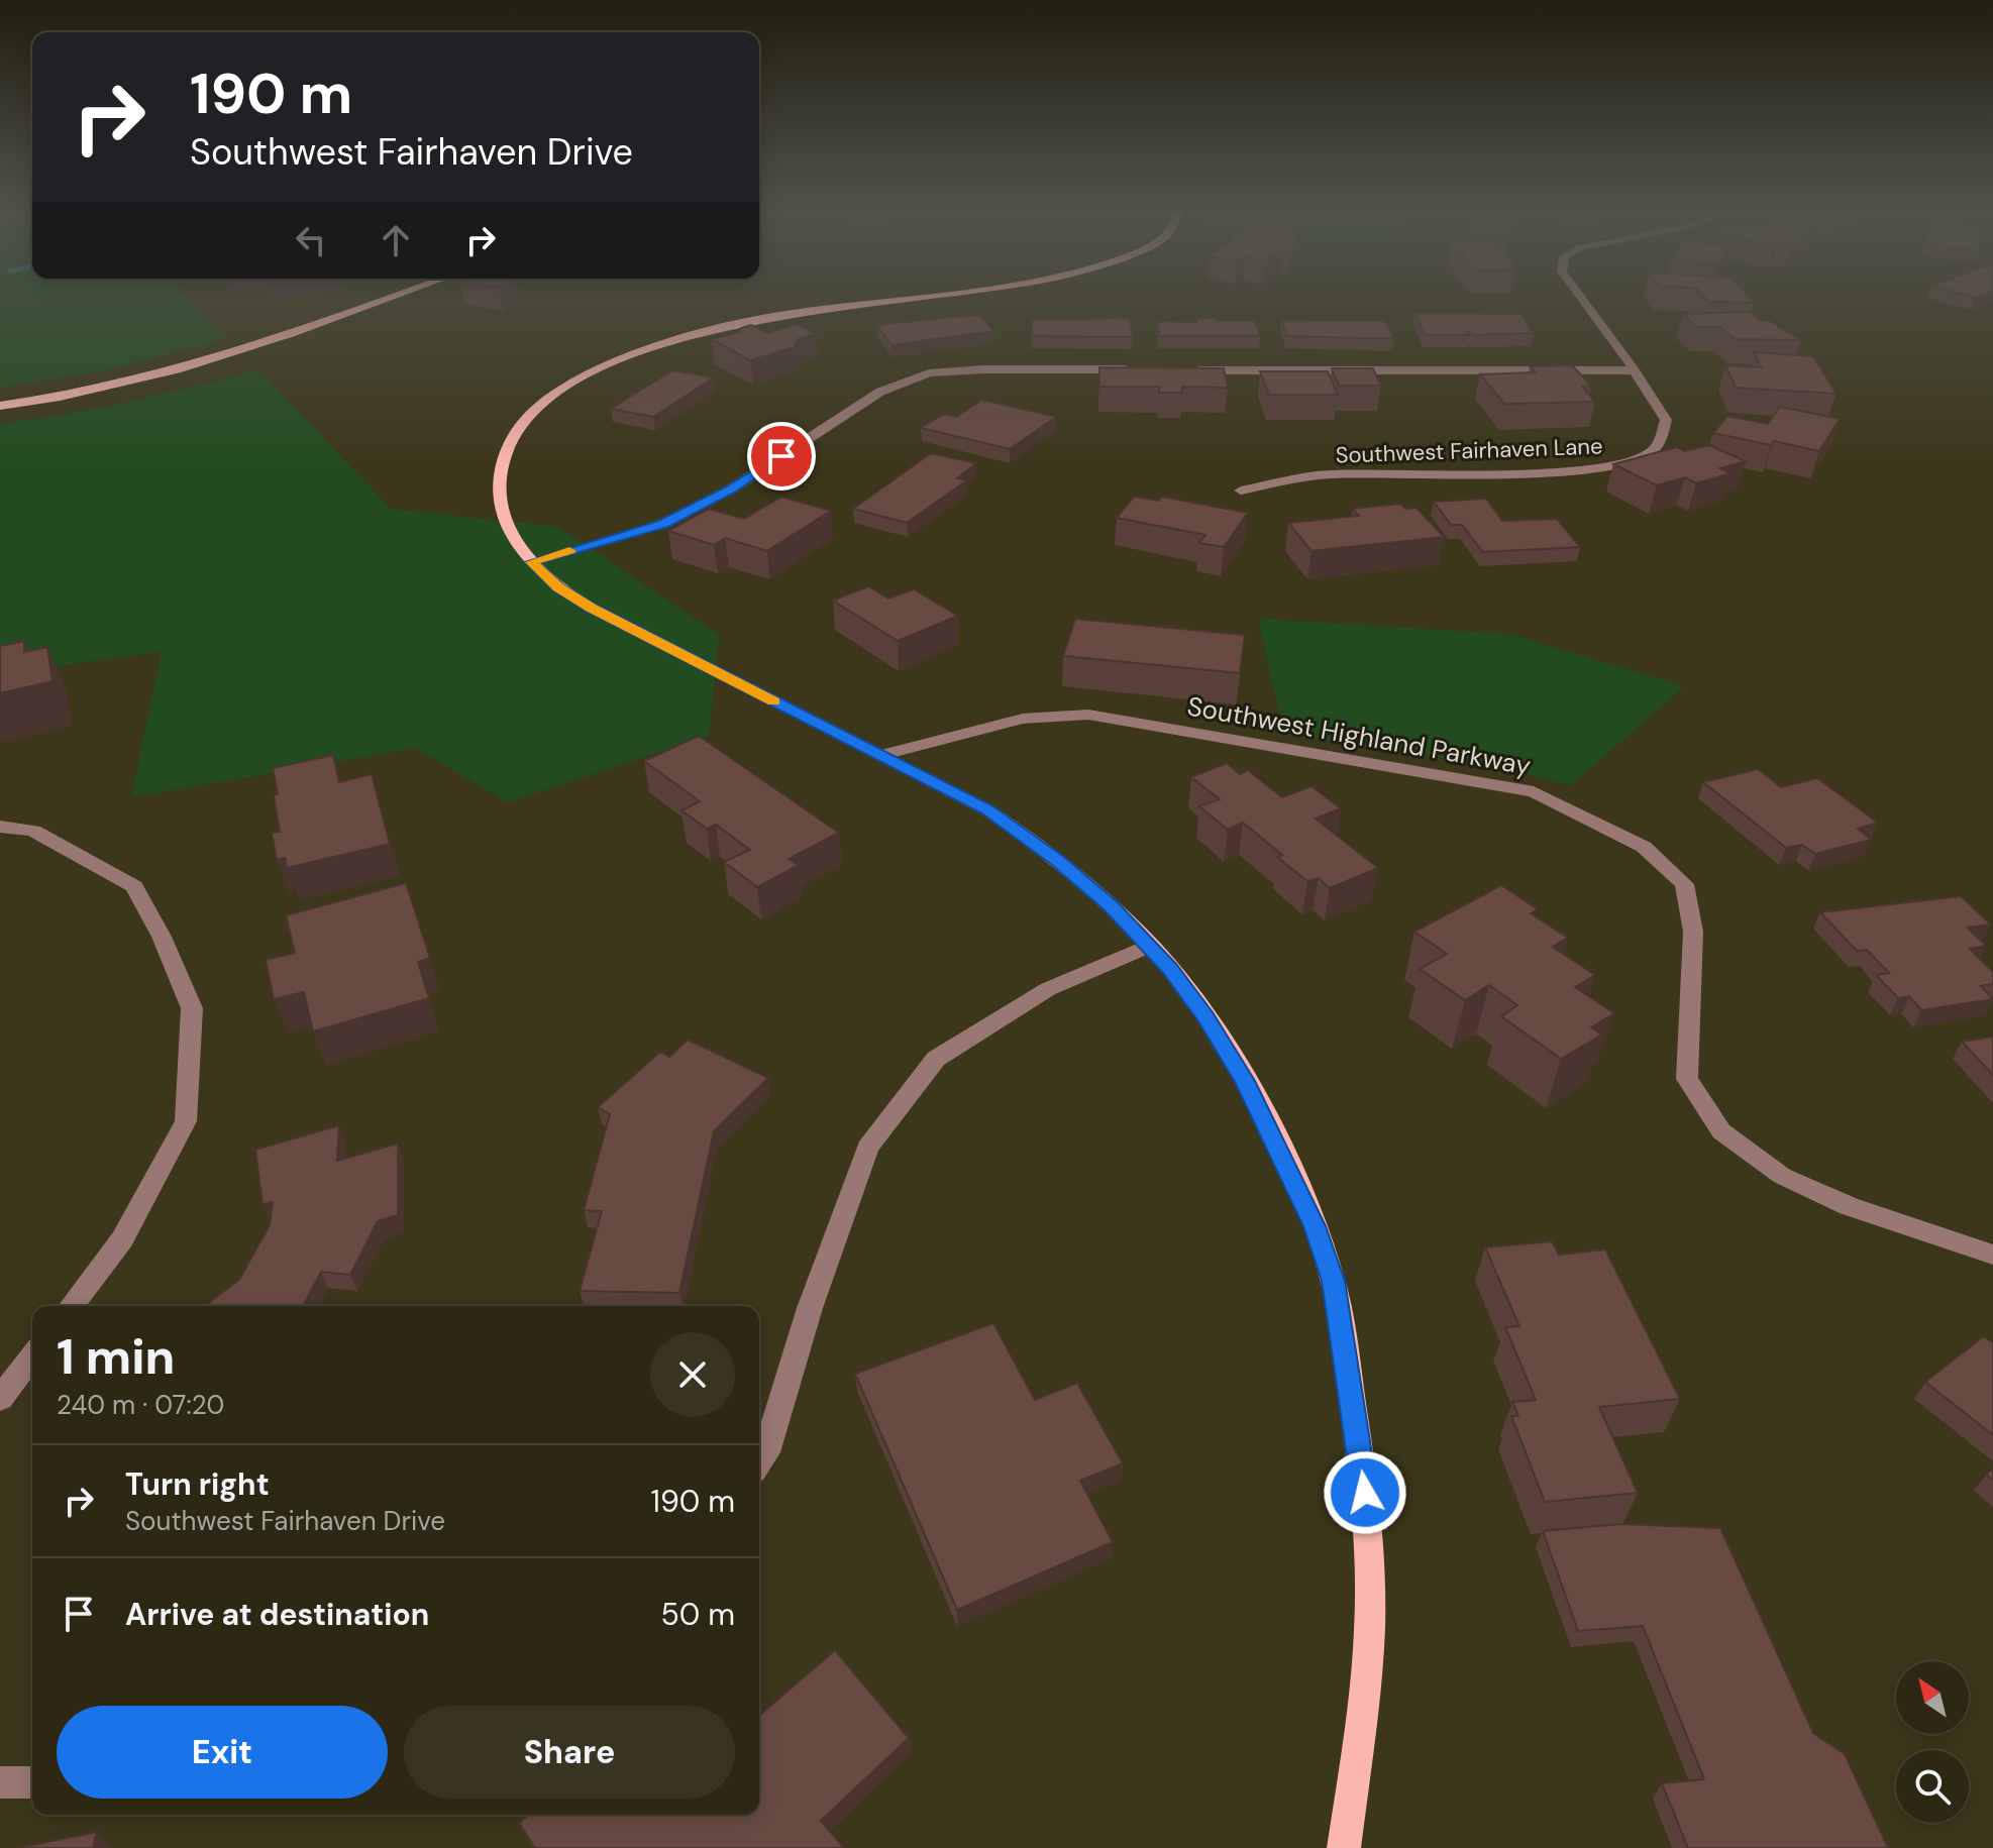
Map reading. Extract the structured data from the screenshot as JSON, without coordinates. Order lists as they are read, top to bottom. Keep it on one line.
{"streets":{"street":["Southwest Fairhaven Lane","Southwest Highland Parkway"]},"north":"top left","page":{"turn":["190 m","Southwest Fairhaven Drive"],"heading":["1 min","240 m · 07:20"],"list":[{"name":"Turn right","note":"Southwest Fairhaven Drive","value":"190 m"},{"name":"Arrive at destination","value":"50 m"}],"buttons":["Exit","Share"]}}
